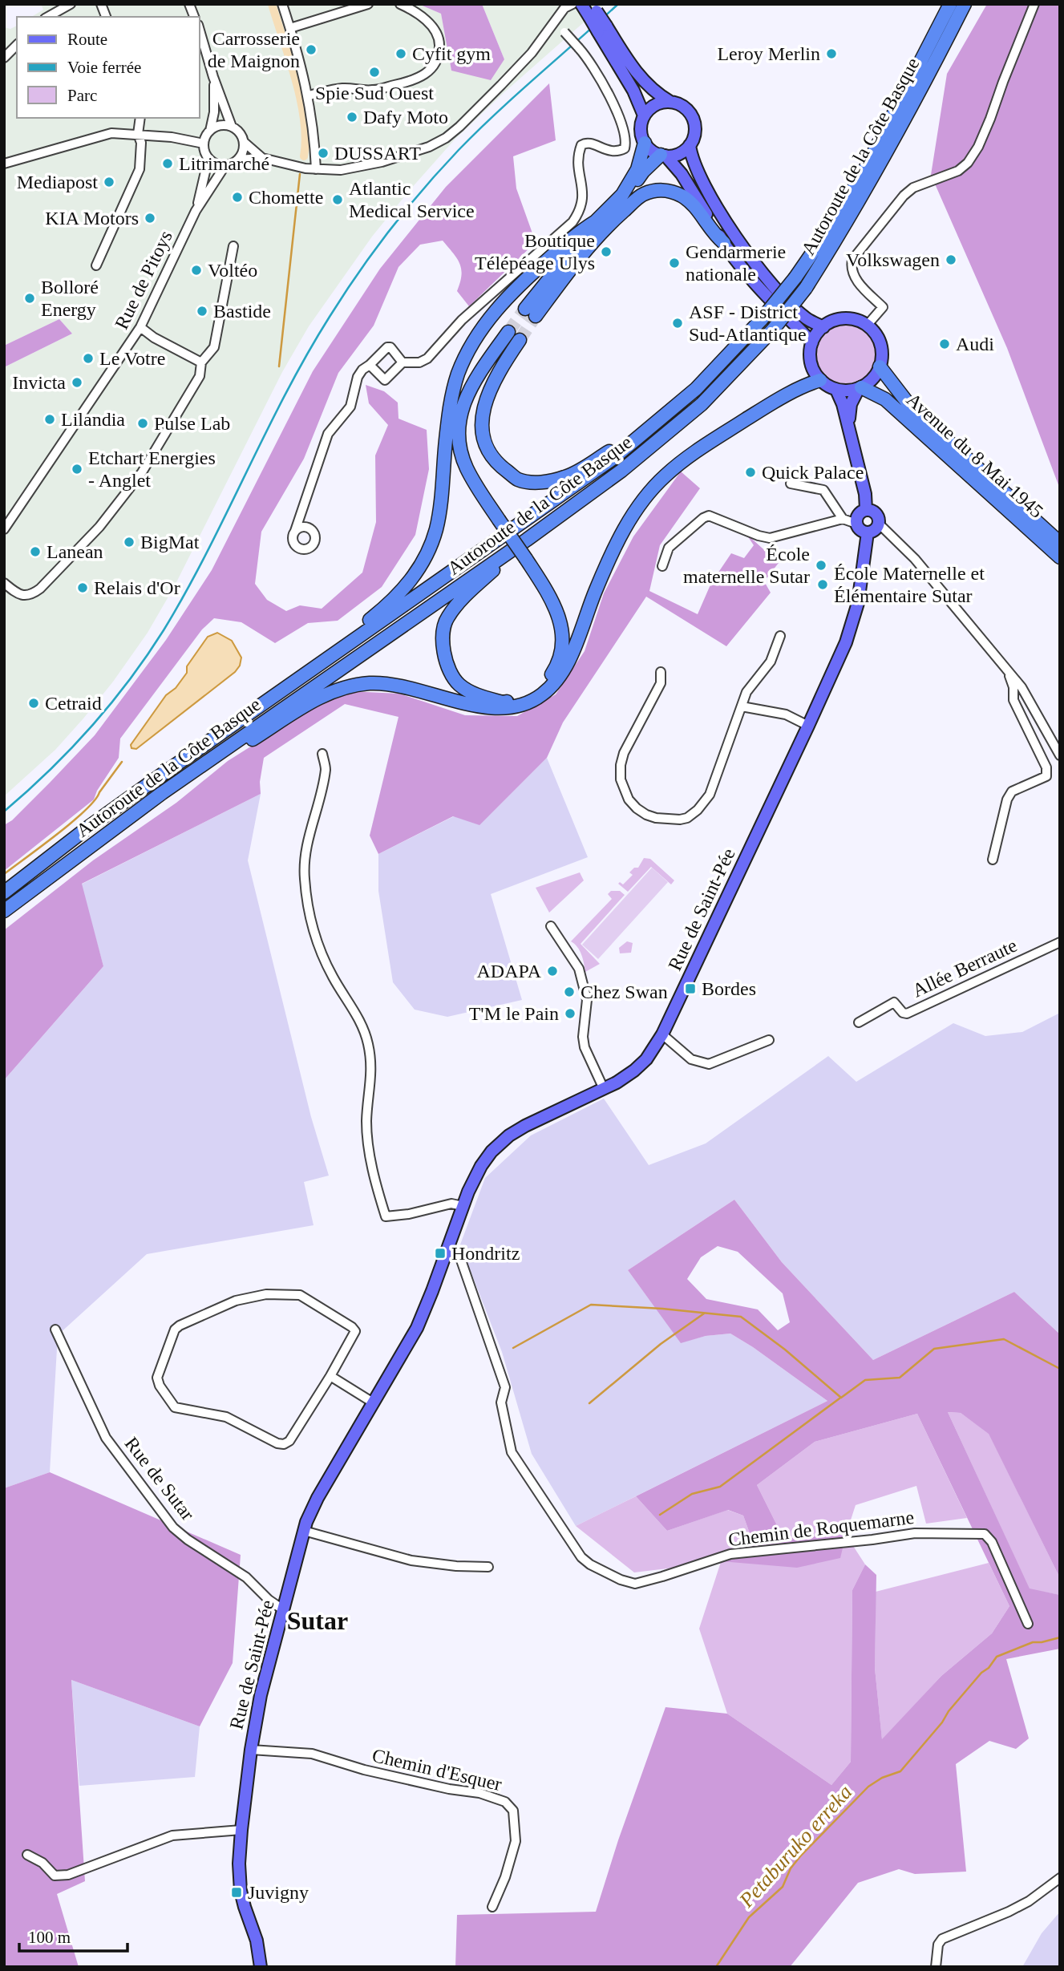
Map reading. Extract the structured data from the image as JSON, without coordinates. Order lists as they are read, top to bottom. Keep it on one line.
{"streets":{"highway":["Autoroute de la Côte Basque","Avenue du 8 Mai 1945"],"main road":["Rue de Saint-Pée"],"street":["Rue de Pitoys","Allée Berraute","Rue de Sutar","Chemin de Roquemarne","Chemin d'Esquer"]},"crossings":[["Rue de Saint-Pée","Rue de Sutar"],["Rue de Saint-Pée","Chemin de Roquemarne"],["Rue de Saint-Pée","Chemin d'Esquer"]],"districts":["Sutar"],"water":["Petaburuko erreka"],"places":{"other":["Carrosserie de Maignon","Cyfit gym","Leroy Merlin","Spie Sud Ouest","Dafy Moto","DUSSART","Litrimarché","Mediapost","Chomette","Atlantic Medical Service","KIA Motors","Boutique Télépéage Ulys","Volkswagen","Gendarmerie nationale","Voltéo","Bolloré Energy","Bastide","ASF - District Sud-Atlantique","Audi","Le Votre","Invicta","Lilandia","Pulse Lab","Etchart Energies - Anglet","Quick Palace","BigMat","Lanean","École maternelle Sutar","École Maternelle et Élémentaire Sutar","Relais d'Or","Cetraid","ADAPA","Chez Swan","T'M le Pain"],"transit":["Bordes","Hondritz","Juvigny"]},"legend":["Route","Voie ferrée","Parc"],"scale_bar":"100 m"}
